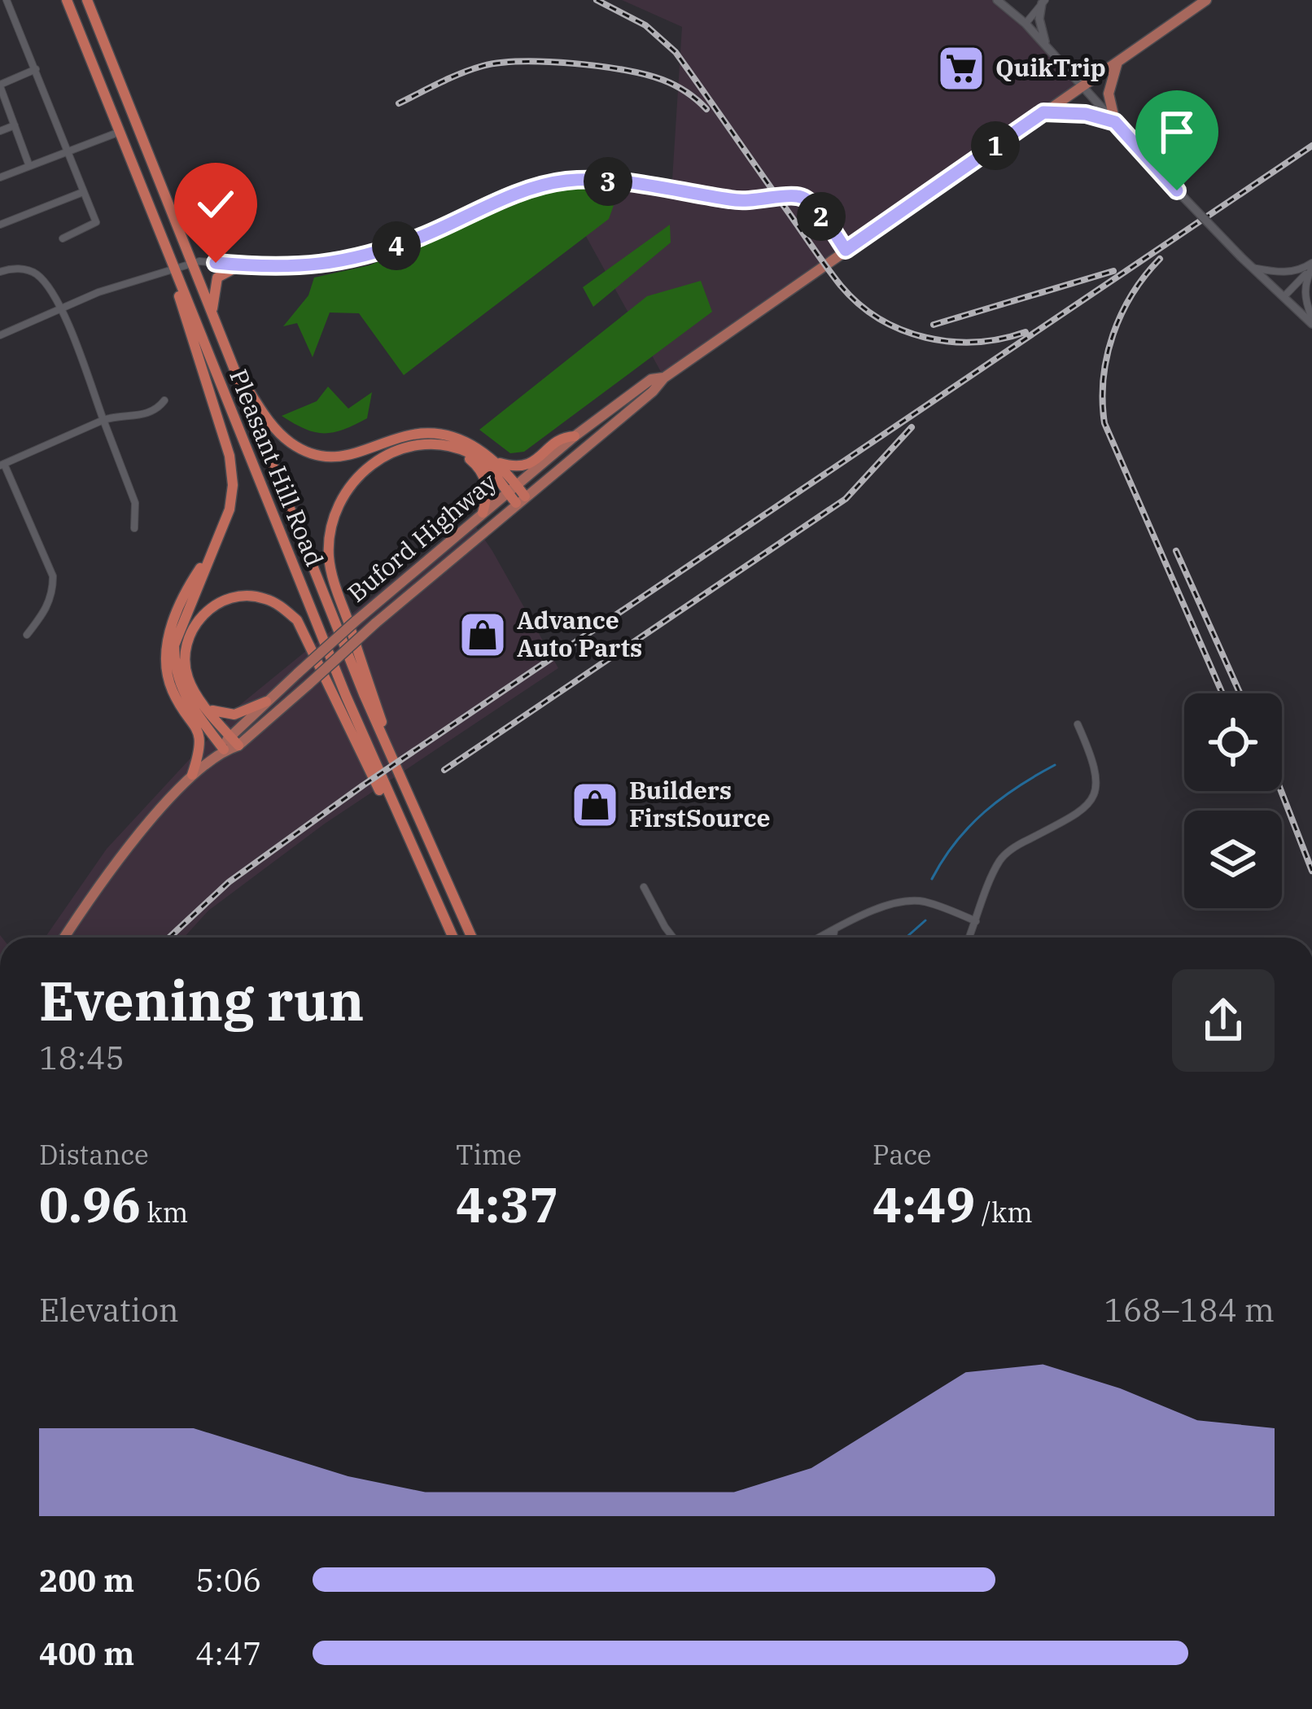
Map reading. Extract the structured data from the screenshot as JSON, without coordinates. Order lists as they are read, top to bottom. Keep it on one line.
{"streets":{"highway":["Pleasant Hill Road"],"main road":["Buford Highway"]},"places":{"supermarket":["QuikTrip"],"shop":["Advance Auto Parts","Builders FirstSource"]},"page":{"pins":["1","3","2","4"],"heading":["Evening run","18:45"],"stats":[["Distance","0.96 km"],["Time","4:37"],["Pace","4:49 /km"]],"chart":["Elevation","168–184 m"],"list":[{"name":"200 m","note":"5:06"},{"name":"400 m","note":"4:47"}]}}
